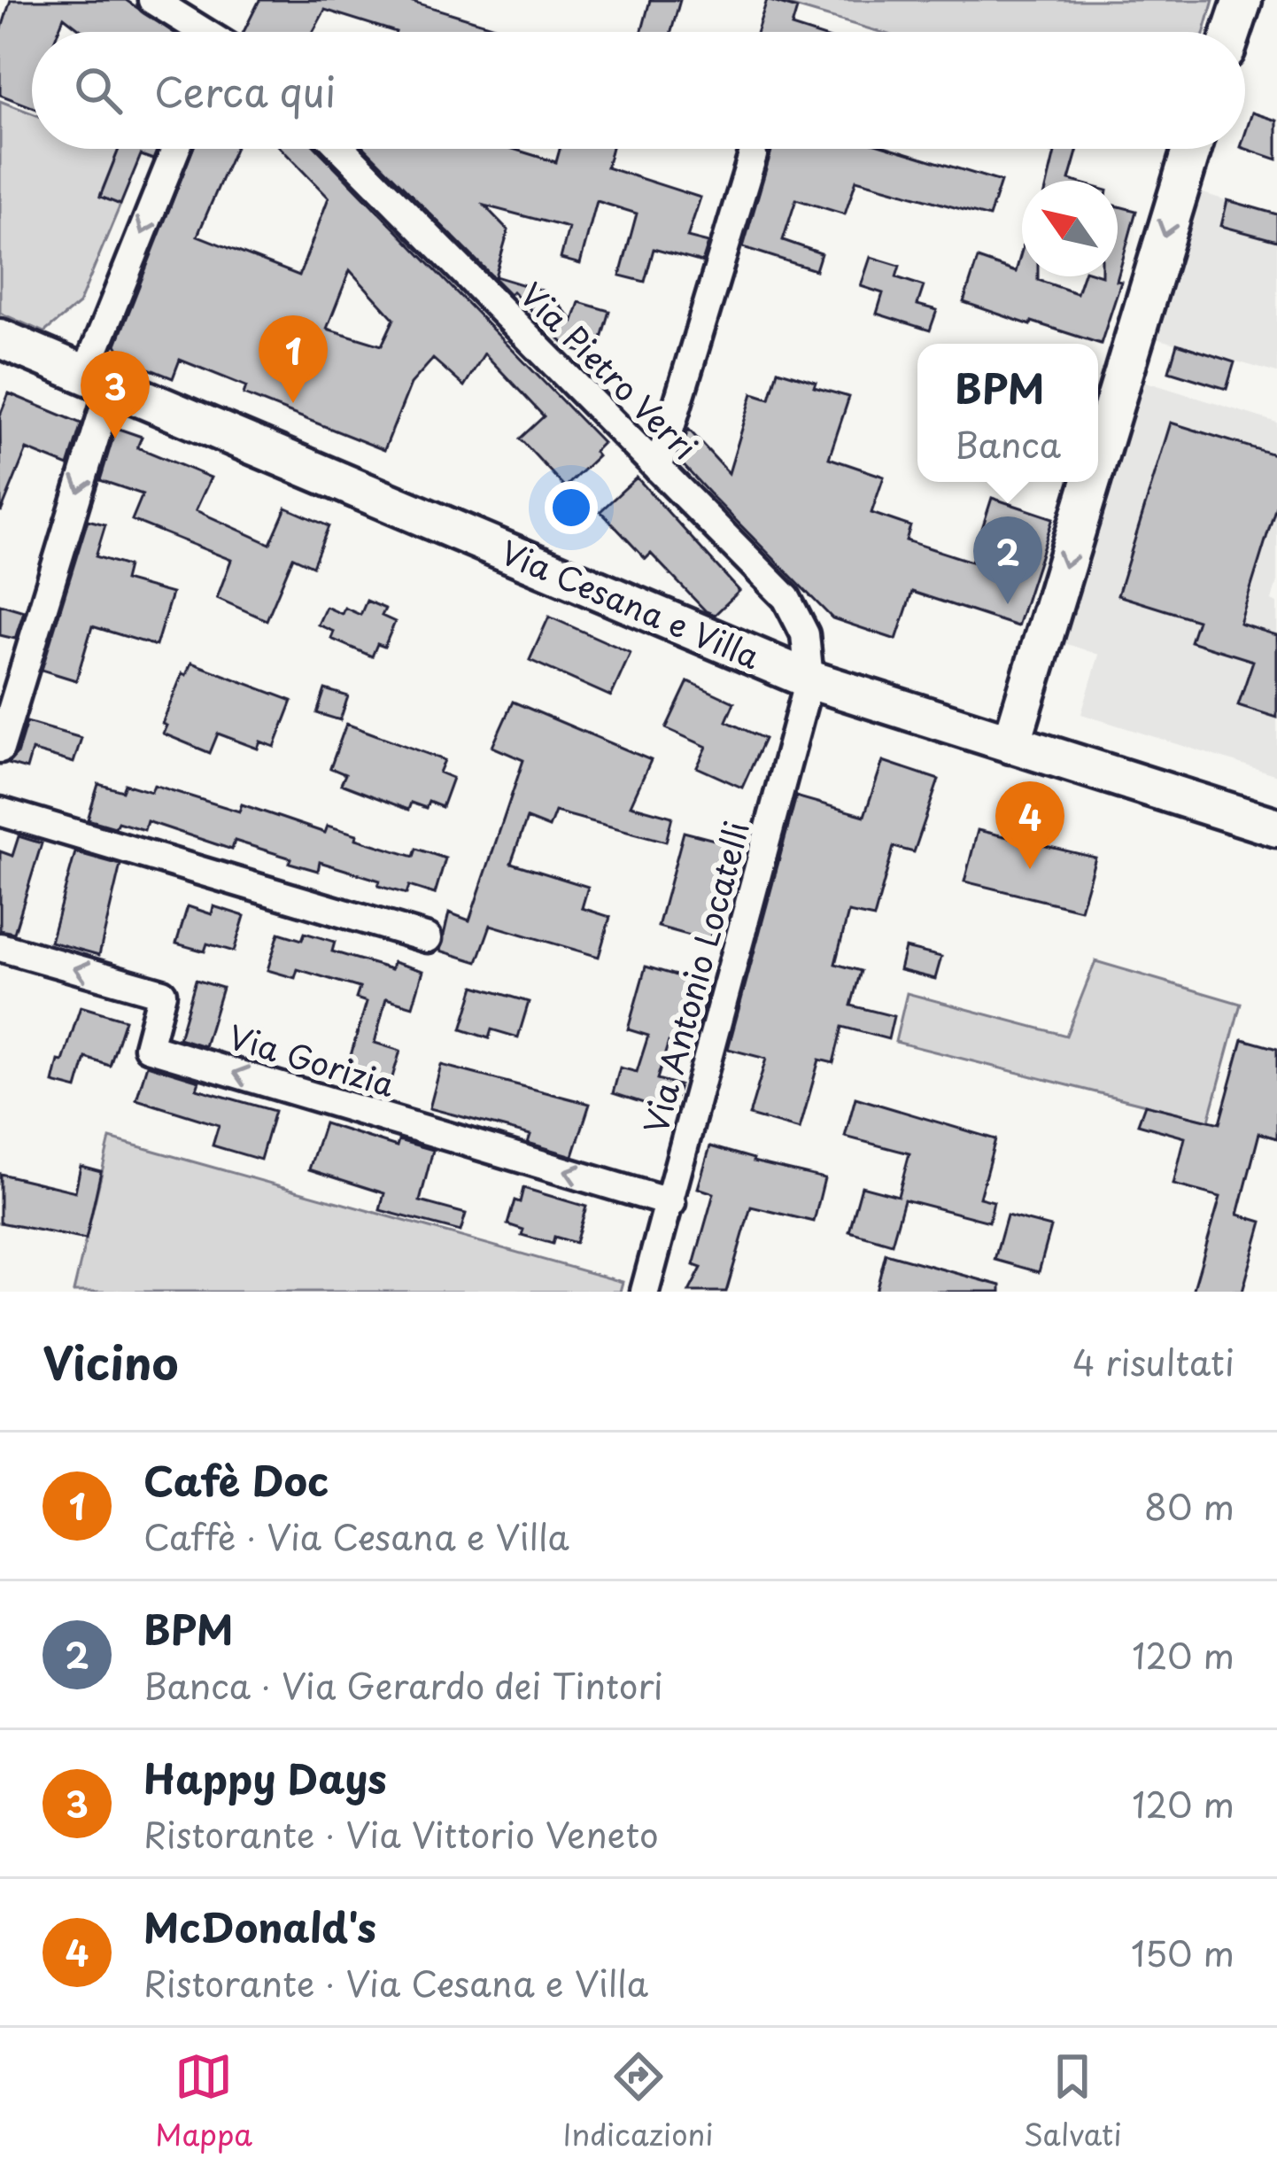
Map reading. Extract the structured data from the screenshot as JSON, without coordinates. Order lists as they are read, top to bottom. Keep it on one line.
{"streets":{"main road":["Via Cesana e Villa"],"street":["Via Pietro Verri","Via Antonio Locatelli","Via Gorizia"]},"crossings":[["Via Pietro Verri","Via Cesana e Villa"],["Via Pietro Verri","Via Antonio Locatelli"],["Via Cesana e Villa","Via Antonio Locatelli"],["Via Antonio Locatelli","Via Gorizia"]],"north":"top left","page":{"search":"Cerca qui","pins":["1","3","2","4"],"popup":["BPM","Banca"],"heading":["Vicino","4 risultati"],"list":[{"mark":"1","name":"Cafè Doc","note":"Caffè · Via Cesana e Villa","value":"80 m"},{"mark":"2","name":"BPM","note":"Banca · Via Gerardo dei Tintori","value":"120 m"},{"mark":"3","name":"Happy Days","note":"Ristorante · Via Vittorio Veneto","value":"120 m"},{"mark":"4","name":"McDonald's","note":"Ristorante · Via Cesana e Villa","value":"150 m"}],"nav":["Mappa","Indicazioni","Salvati"]}}
